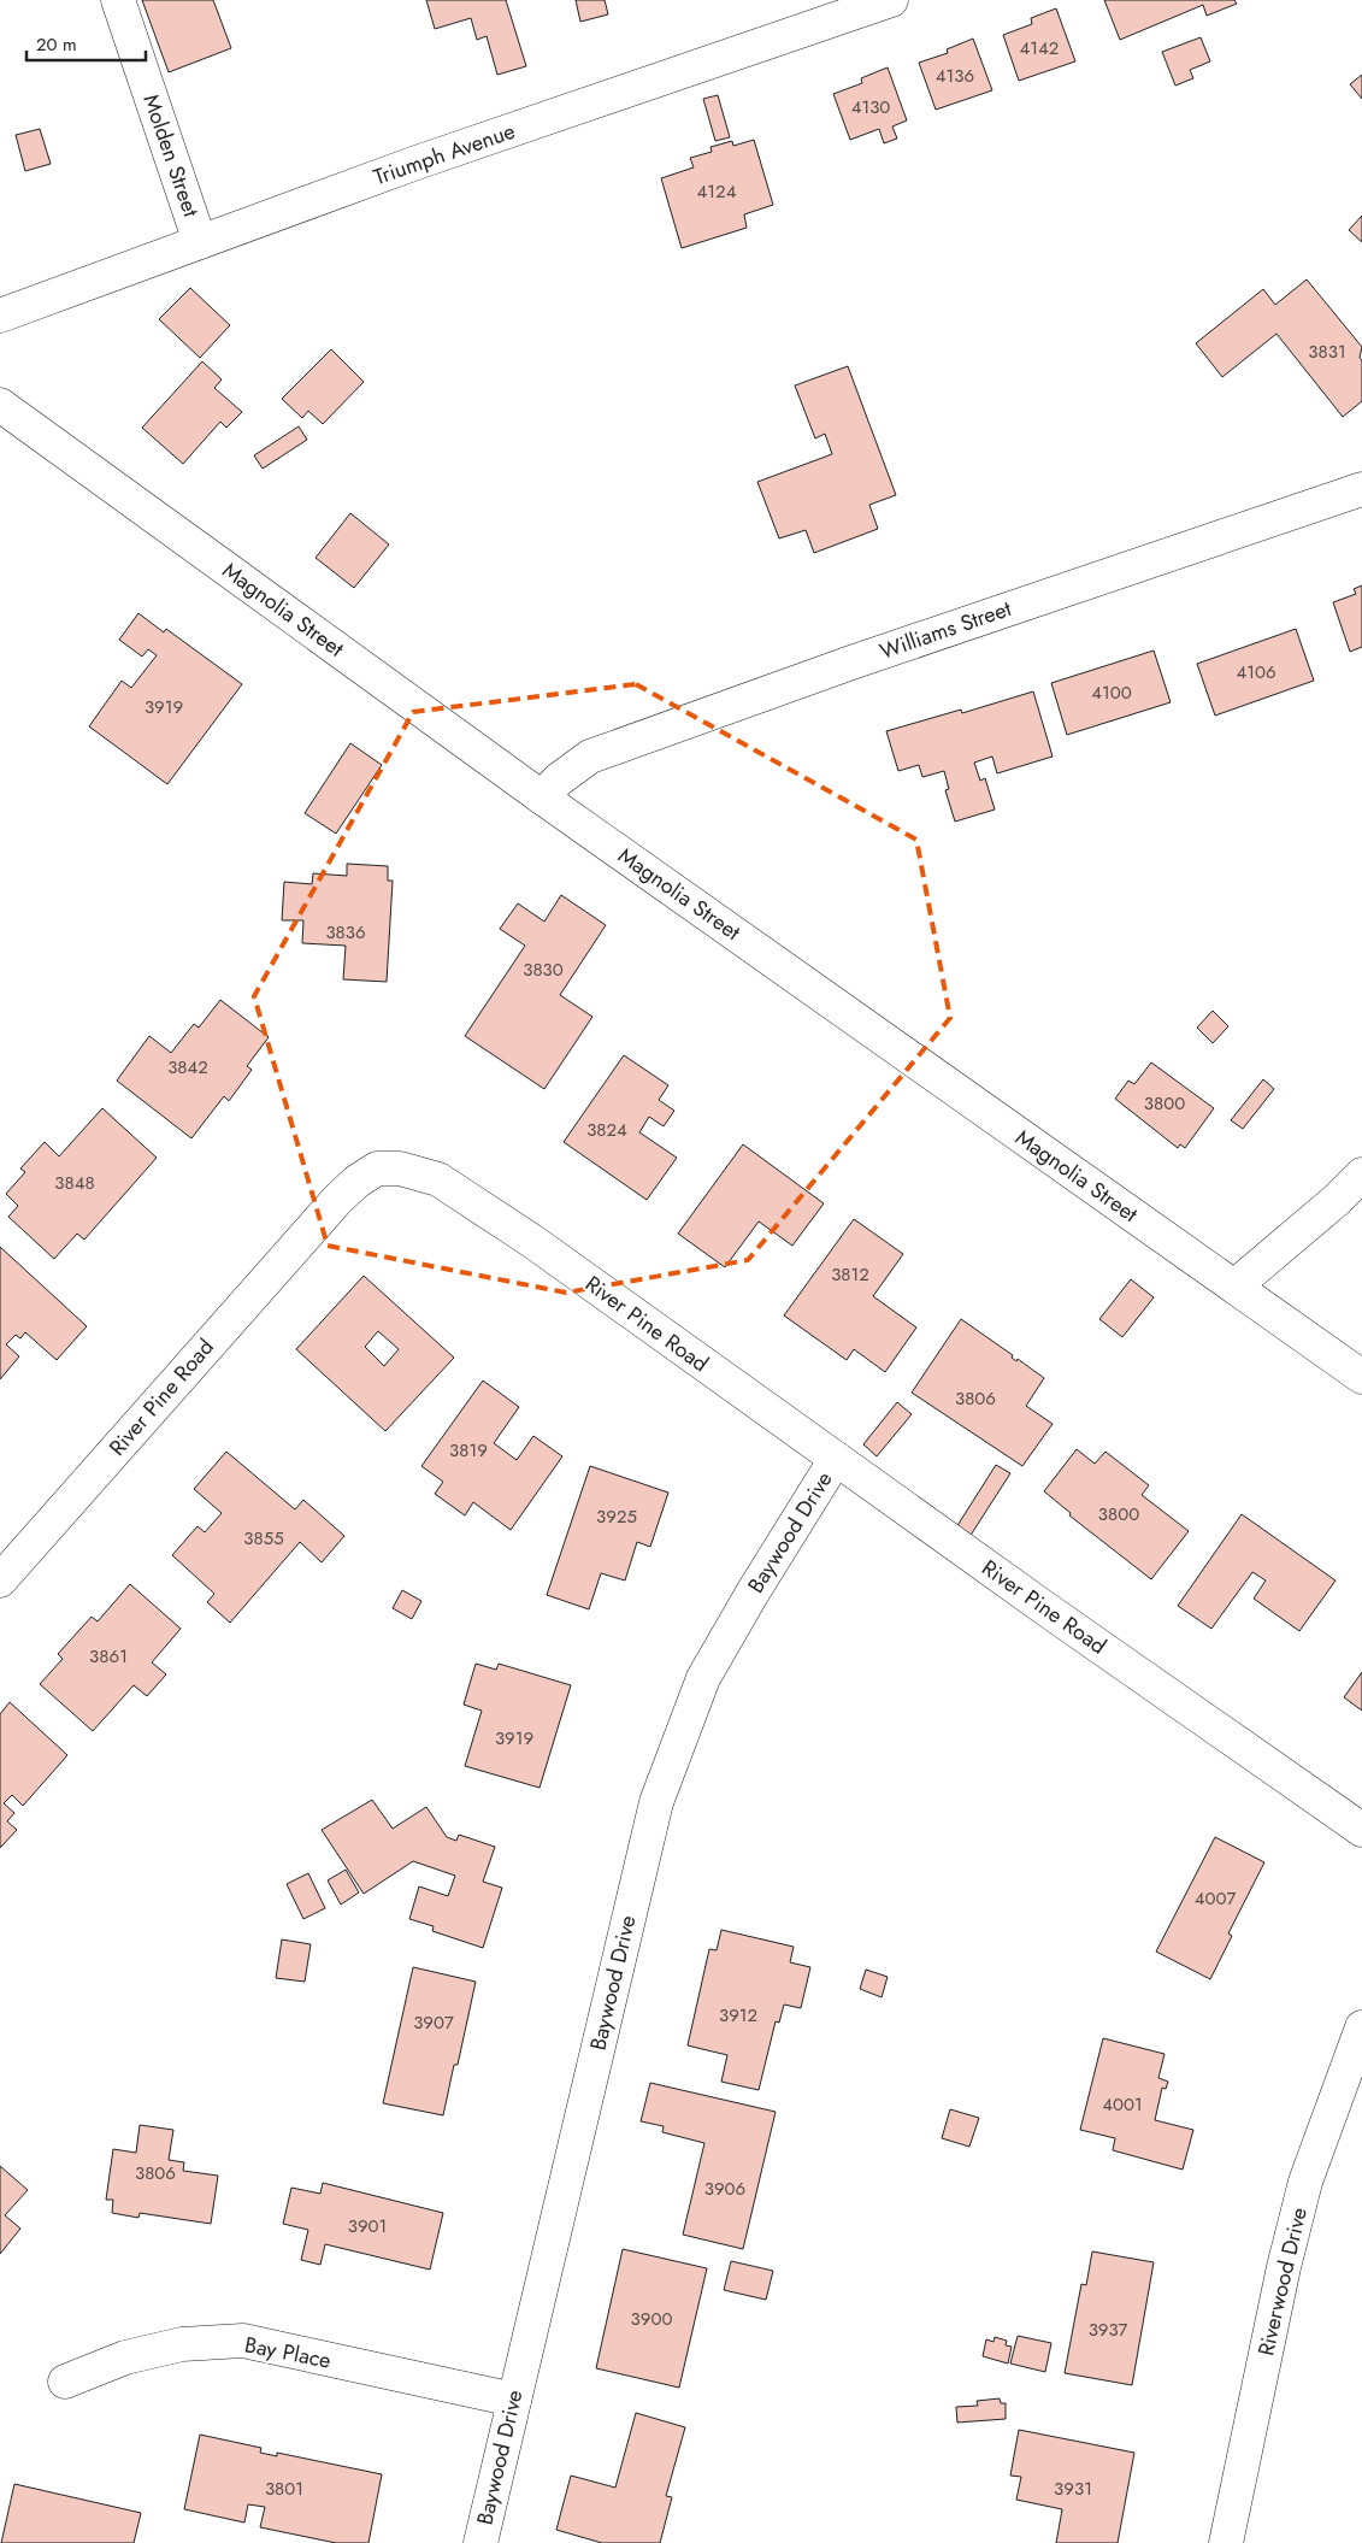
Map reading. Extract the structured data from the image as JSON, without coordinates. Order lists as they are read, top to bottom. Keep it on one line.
{"streets":{"street":["Triumph Avenue","Molden Street","Magnolia Street","Williams Street","River Pine Road","Baywood Drive","Riverwood Drive","Bay Place"]},"crossings":[["Triumph Avenue","Molden Street"],["Magnolia Street","Williams Street"],["River Pine Road","Baywood Drive"],["Baywood Drive","Bay Place"]],"house_numbers":["4142","4136","4130","4124","3831","4106","4100","3919","3836","3830","3842","3800","3824","3848","3812","3806","3819","3800","3925","3855","3861","3919","4007","3912","3907","4001","3806","3906","3901","3900","3937","3801","3931"],"scale_bar":"20 m"}
